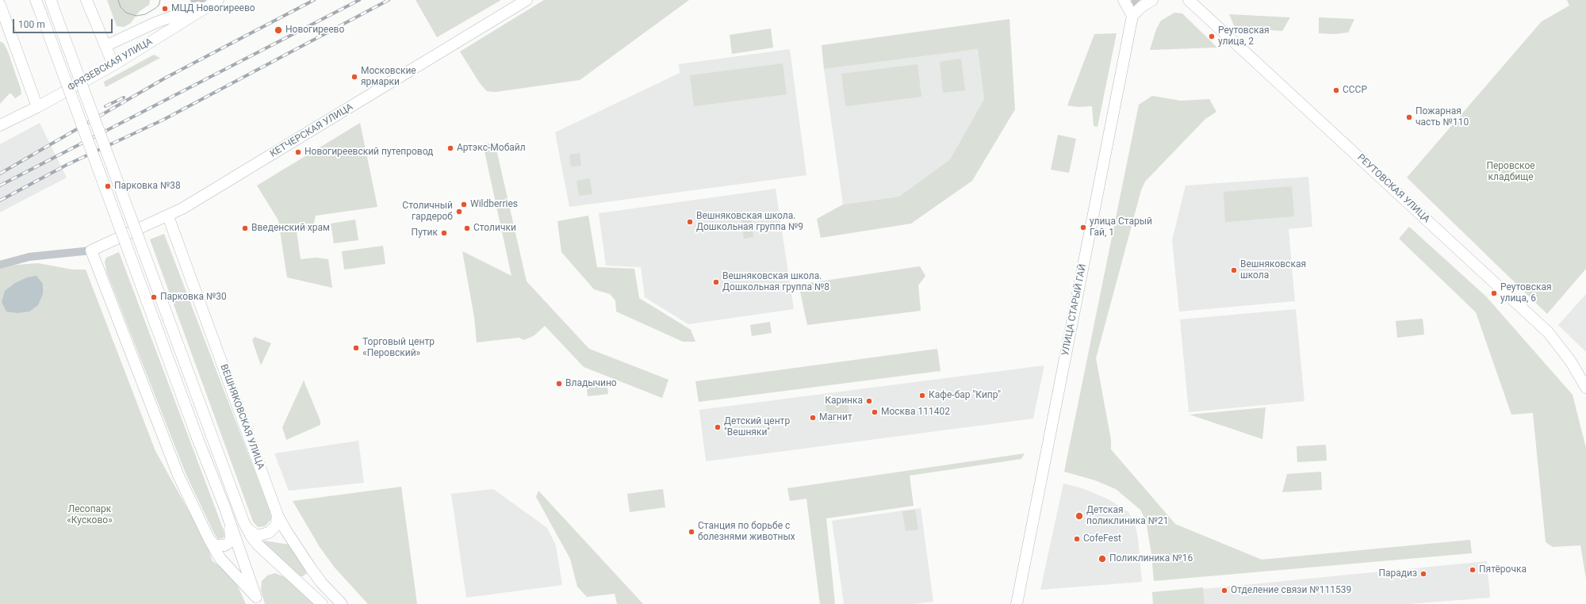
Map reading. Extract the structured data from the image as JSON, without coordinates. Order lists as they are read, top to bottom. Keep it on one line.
{"streets":{"main road":["ФРЯЗЕВСКАЯ УЛИЦА","КЕТЧЕРСКАЯ УЛИЦА","РЕУТОВСКАЯ УЛИЦА","УЛИЦА СТАРЫЙ ГАЙ","ВЕШНЯКОВСКАЯ УЛИЦА"]},"crossings":[["КЕТЧЕРСКАЯ УЛИЦА","ВЕШНЯКОВСКАЯ УЛИЦА"]],"parks":["Перовское кладбище","Лесопарк «Кусково»"],"places":["МЦД Новогиреево","Новогиреево","Реутовская улица, 2","Московские ярмарки","СССР","Пожарная часть №110","Артэкс-Мобайл","Новогиреевский путепровод","Парковка №38","Wildberries","Столичный гардероб","Вешняковская школа. Дошкольная группа №9","улица Старый Гай, 1","Введенский храм","Столички","Путик","Вешняковская школа","Вешняковская школа. Дошкольная группа №8","Реутовская улица, 6","Парковка №30","Торговый центр «Перовский»","Владычино","Кафе-бар \"Кипр\"","Каринка","Москва 111402","Магнит","Детский центр \"Вешняки\"","Детская поликлиника №21","Станция по борьбе с болезнями животных","CofeFest","Поликлиника №16","Пятёрочка","Парадиз","Отделение связи №111539"],"scale_bar":"100 m"}
